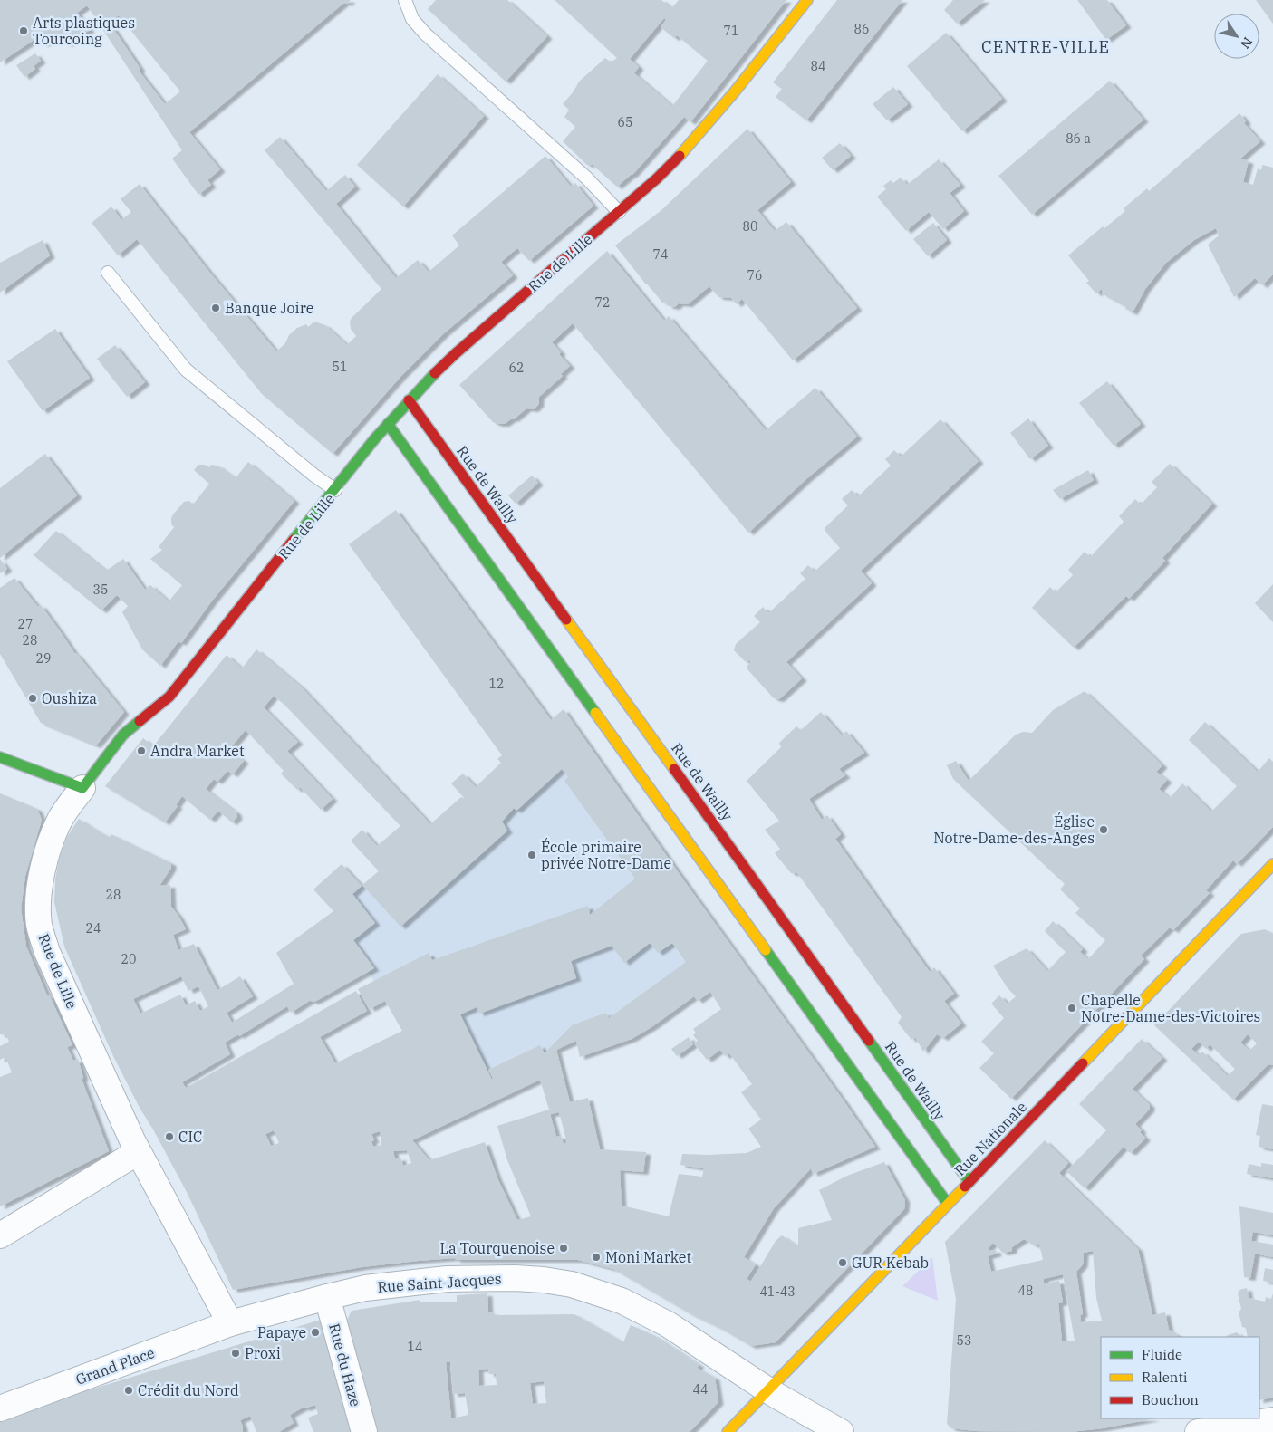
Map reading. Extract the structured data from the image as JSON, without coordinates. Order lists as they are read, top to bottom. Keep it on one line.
{"streets":{"main road":["Rue de Lille","Rue de Wailly","Rue Nationale"],"street":["Rue Saint-Jacques","Rue du Haze","Grand Place"]},"crossings":[["Rue de Lille","Rue de Wailly"],["Rue de Wailly","Rue Nationale"],["Rue Nationale","Rue Saint-Jacques"],["Rue Saint-Jacques","Rue du Haze"],["Rue Saint-Jacques","Grand Place"]],"districts":["CENTRE-VILLE"],"places":["Arts plastiques Tourcoing","Banque Joire","Oushiza","Andra Market","Église Notre-Dame-des-Anges","École primaire privée Notre-Dame","Chapelle Notre-Dame-des-Victoires","CIC","La Tourquenoise","Moni Market","GUR Kebab","Papaye","Proxi","Crédit du Nord"],"house_numbers":["86","71","84","65","86 a","80","74","76","72","51","62","35","27","28","29","12","28","24","20","48","41-43","53","14","44"],"legend":["Fluide","Ralenti","Bouchon"],"north":"bottom right"}
